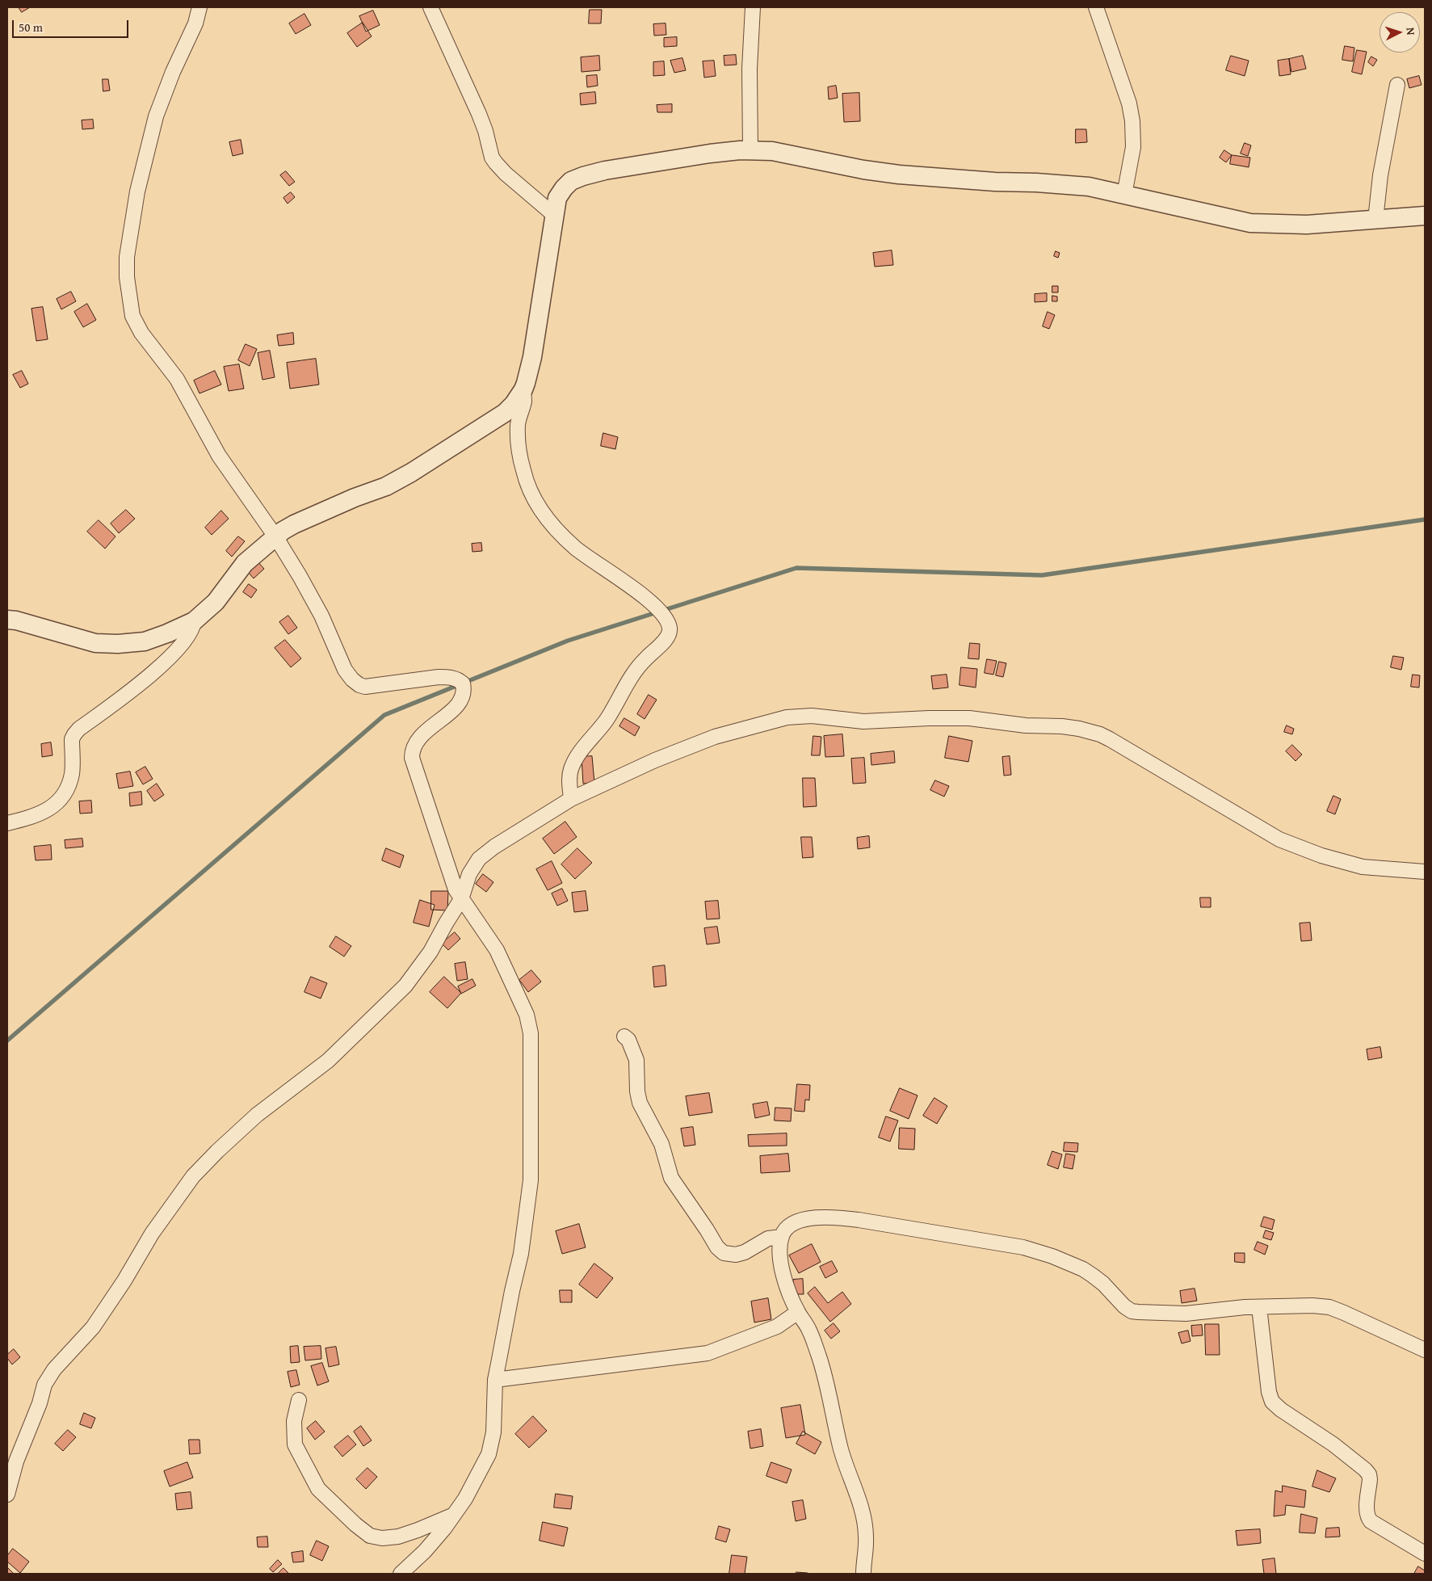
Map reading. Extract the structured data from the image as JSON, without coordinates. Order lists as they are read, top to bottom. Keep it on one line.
{"scale_bar":"50 m","north":"right"}
